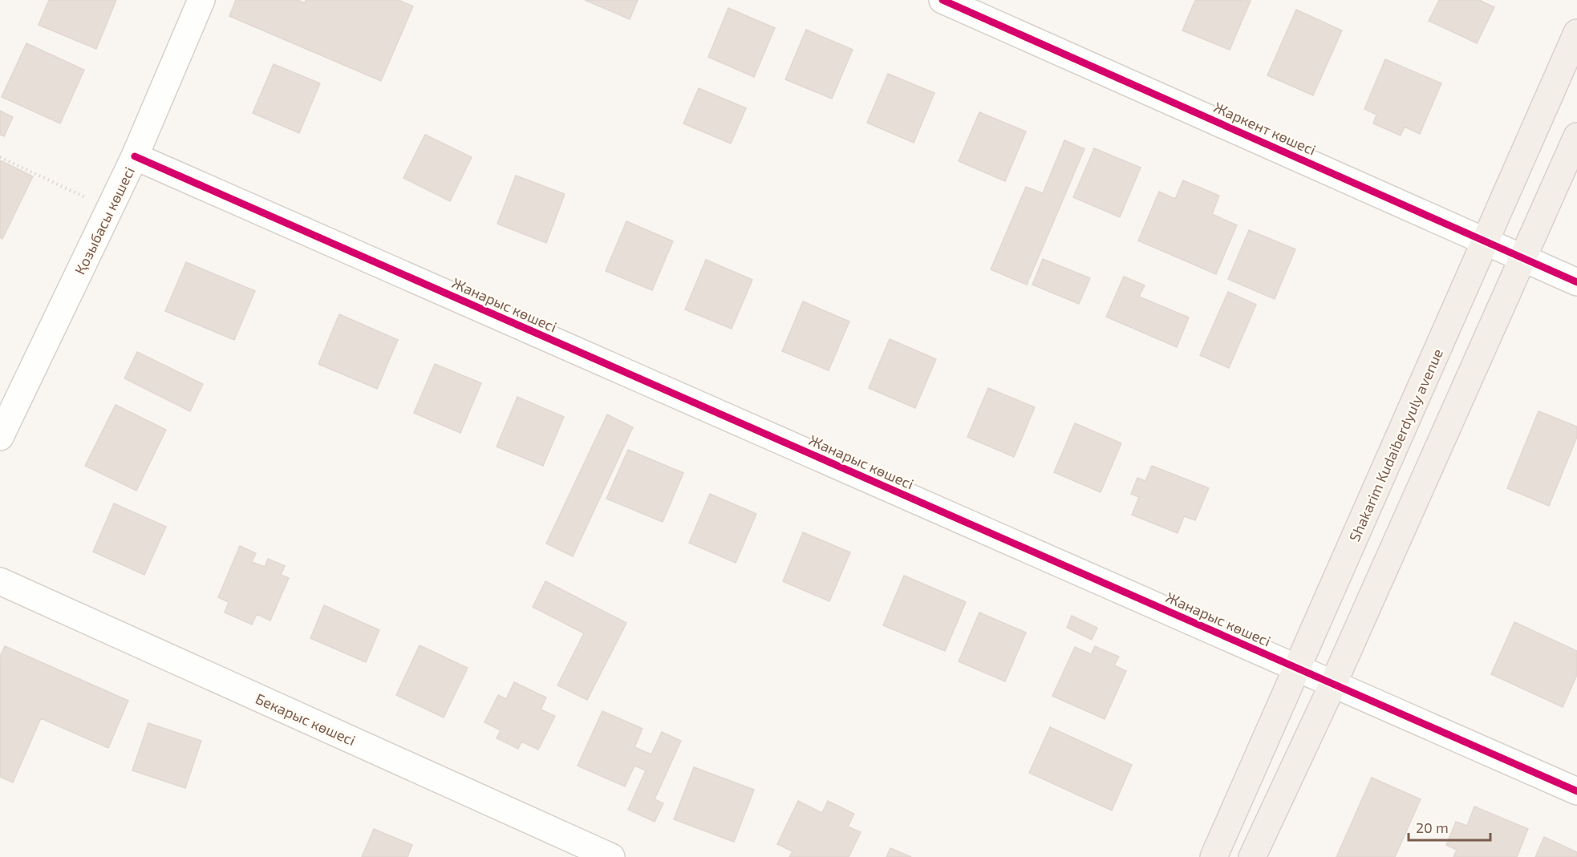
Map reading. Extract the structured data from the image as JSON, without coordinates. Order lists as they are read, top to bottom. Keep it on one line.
{"streets":{"main road":["Shakarim Kudaiberdyuly avenue"],"street":["Жаркент көшесі","Қозыбасы көшесі","Жанарыс көшесі","Бекарыс көшесі"]},"crossings":[["Жаркент көшесі","Shakarim Kudaiberdyuly avenue"],["Қозыбасы көшесі","Жанарыс көшесі"],["Жанарыс көшесі","Shakarim Kudaiberdyuly avenue"]],"scale_bar":"20 m"}
